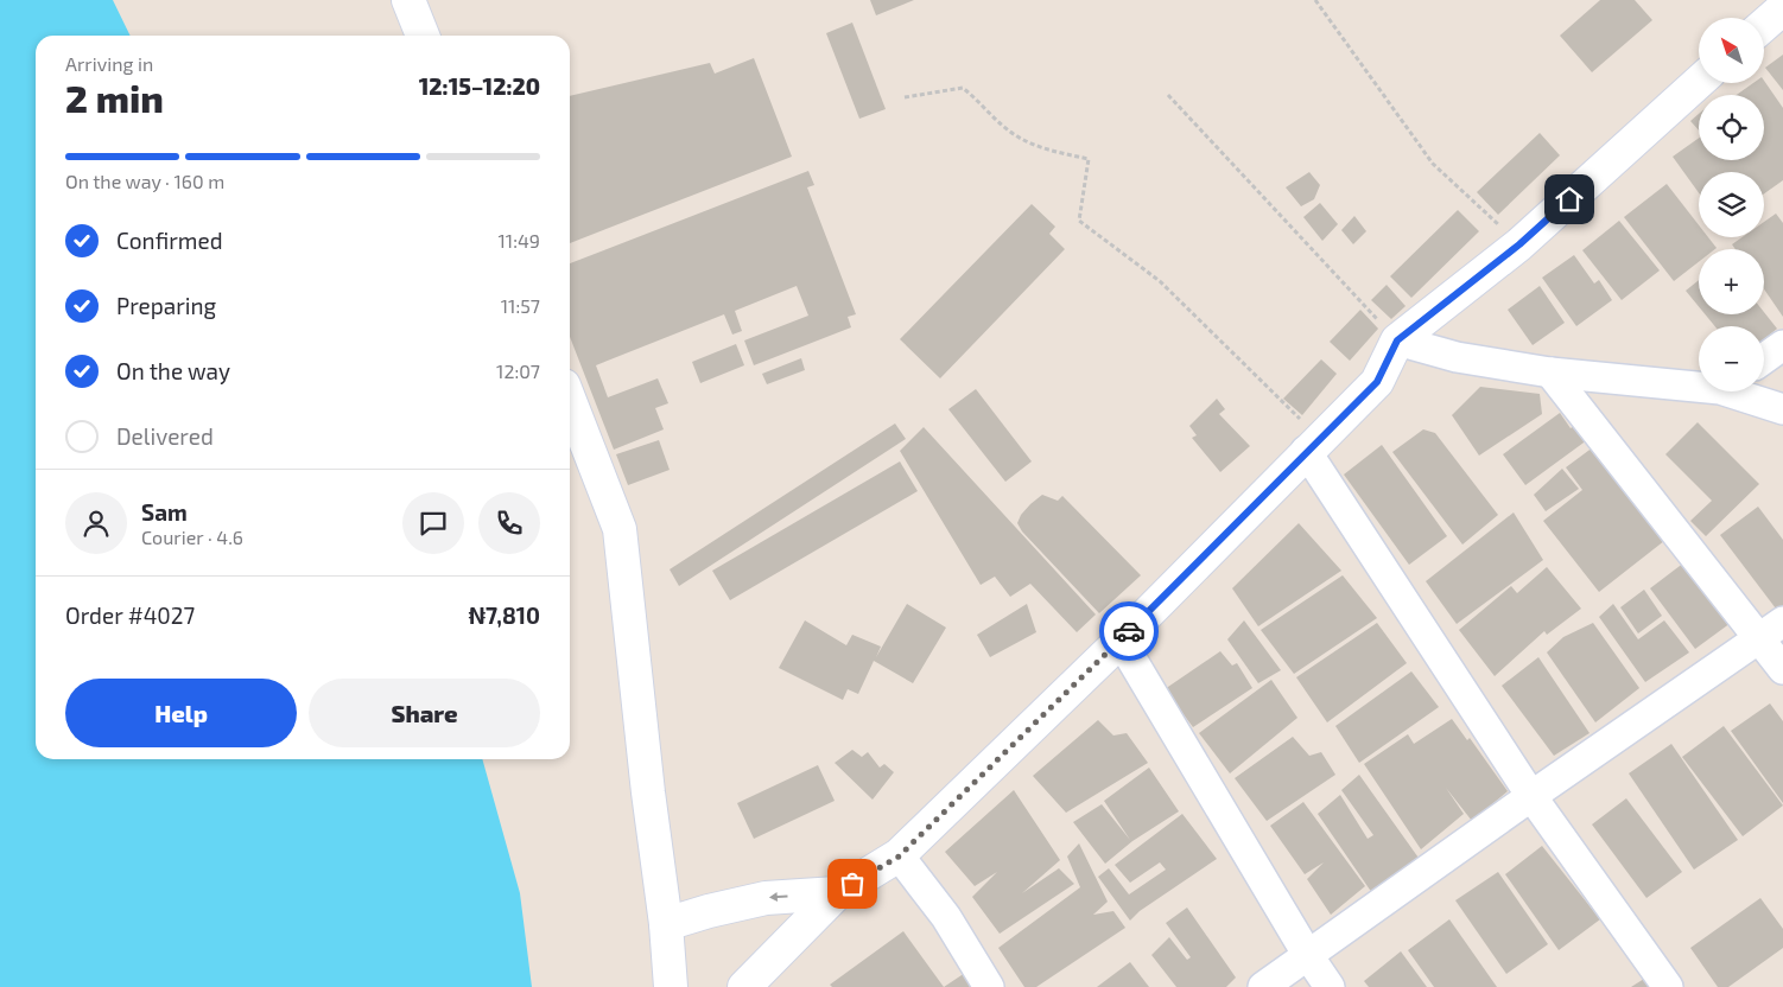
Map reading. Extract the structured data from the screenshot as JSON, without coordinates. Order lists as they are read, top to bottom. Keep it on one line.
{"north":"top left","page":{"map_buttons":["+","−"],"heading":["2 min","Arriving in","12:15–12:20"],"panel":["Sam","Courier · 4.6","Order #4027","₦7,810"],"bar":"On the way · 160 m","list":[["Confirmed","11:49"],["Preparing","11:57"],["On the way","12:07"],"Delivered"],"buttons":["Help","Share"]}}
